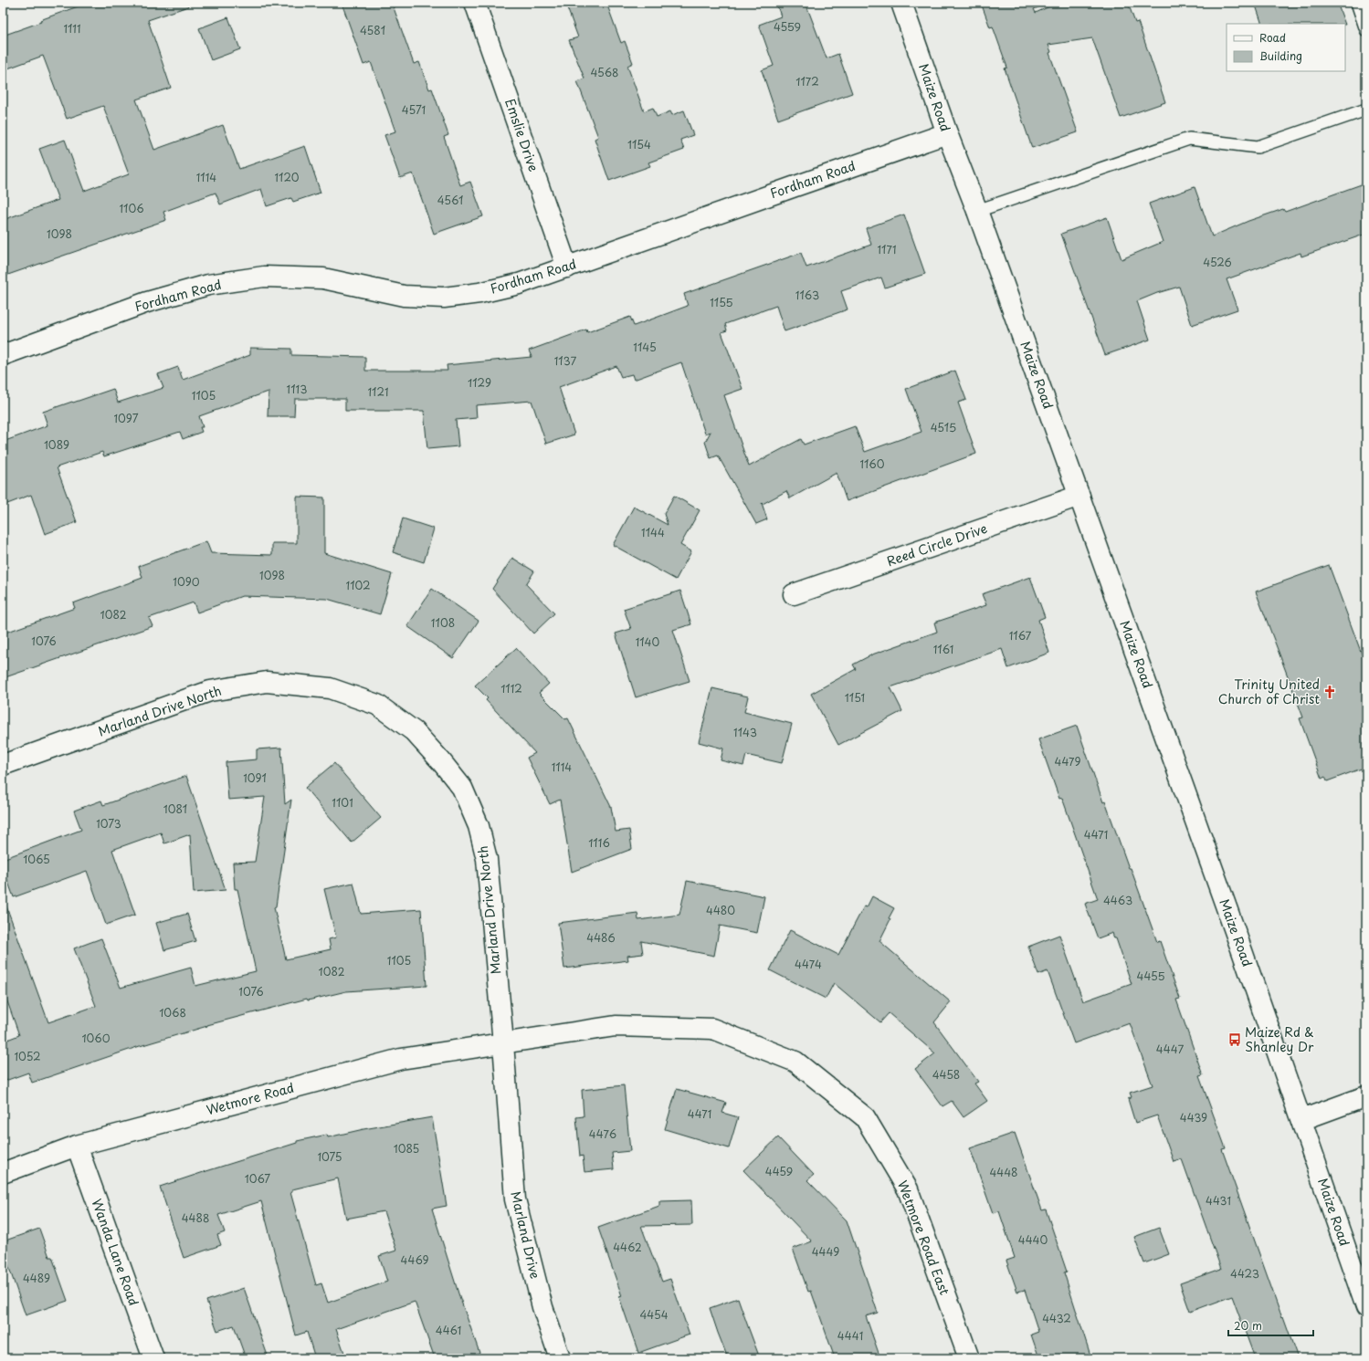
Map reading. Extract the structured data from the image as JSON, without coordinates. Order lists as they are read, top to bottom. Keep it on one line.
{"streets":{"street":["Maize Road","Emslie Drive","Fordham Road","Reed Circle Drive","Marland Drive North","Wetmore Road","Marland Drive","Wetmore Road East","Wanda Lane Road"]},"crossings":[["Maize Road","Fordham Road"],["Maize Road","Reed Circle Drive"],["Emslie Drive","Fordham Road"],["Marland Drive North","Wetmore Road"],["Marland Drive North","Marland Drive"],["Marland Drive North","Wetmore Road East"],["Wetmore Road","Marland Drive"],["Wetmore Road","Wetmore Road East"],["Wetmore Road","Wanda Lane Road"],["Marland Drive","Wetmore Road East"]],"places":{"church":["Trinity United Church of Christ"],"bus stop":["Maize Rd & Shanley Dr"]},"house_numbers":["4559","1111","4581","4568","1172","4571","1154","1114","1120","4561","1106","1098","1171","4526","1163","1155","1145","1137","1129","1113","1121","1105","1097","4515","1089","1160","1144","1098","1090","1102","1082","1108","1167","1076","1140","1161","1112","1151","1143","4479","1114","1091","1101","1081","1073","4471","1116","1065","4463","4480","4486","1105","4474","1082","4455","1076","1068","1060","4447","1052","4458","4471","4439","4476","1085","1075","4459","4448","1067","4431","4488","4440","4462","4449","4469","4423","4489","4454","4432","4461","4441"],"legend":["Road","Building"],"scale_bar":"20 m"}
